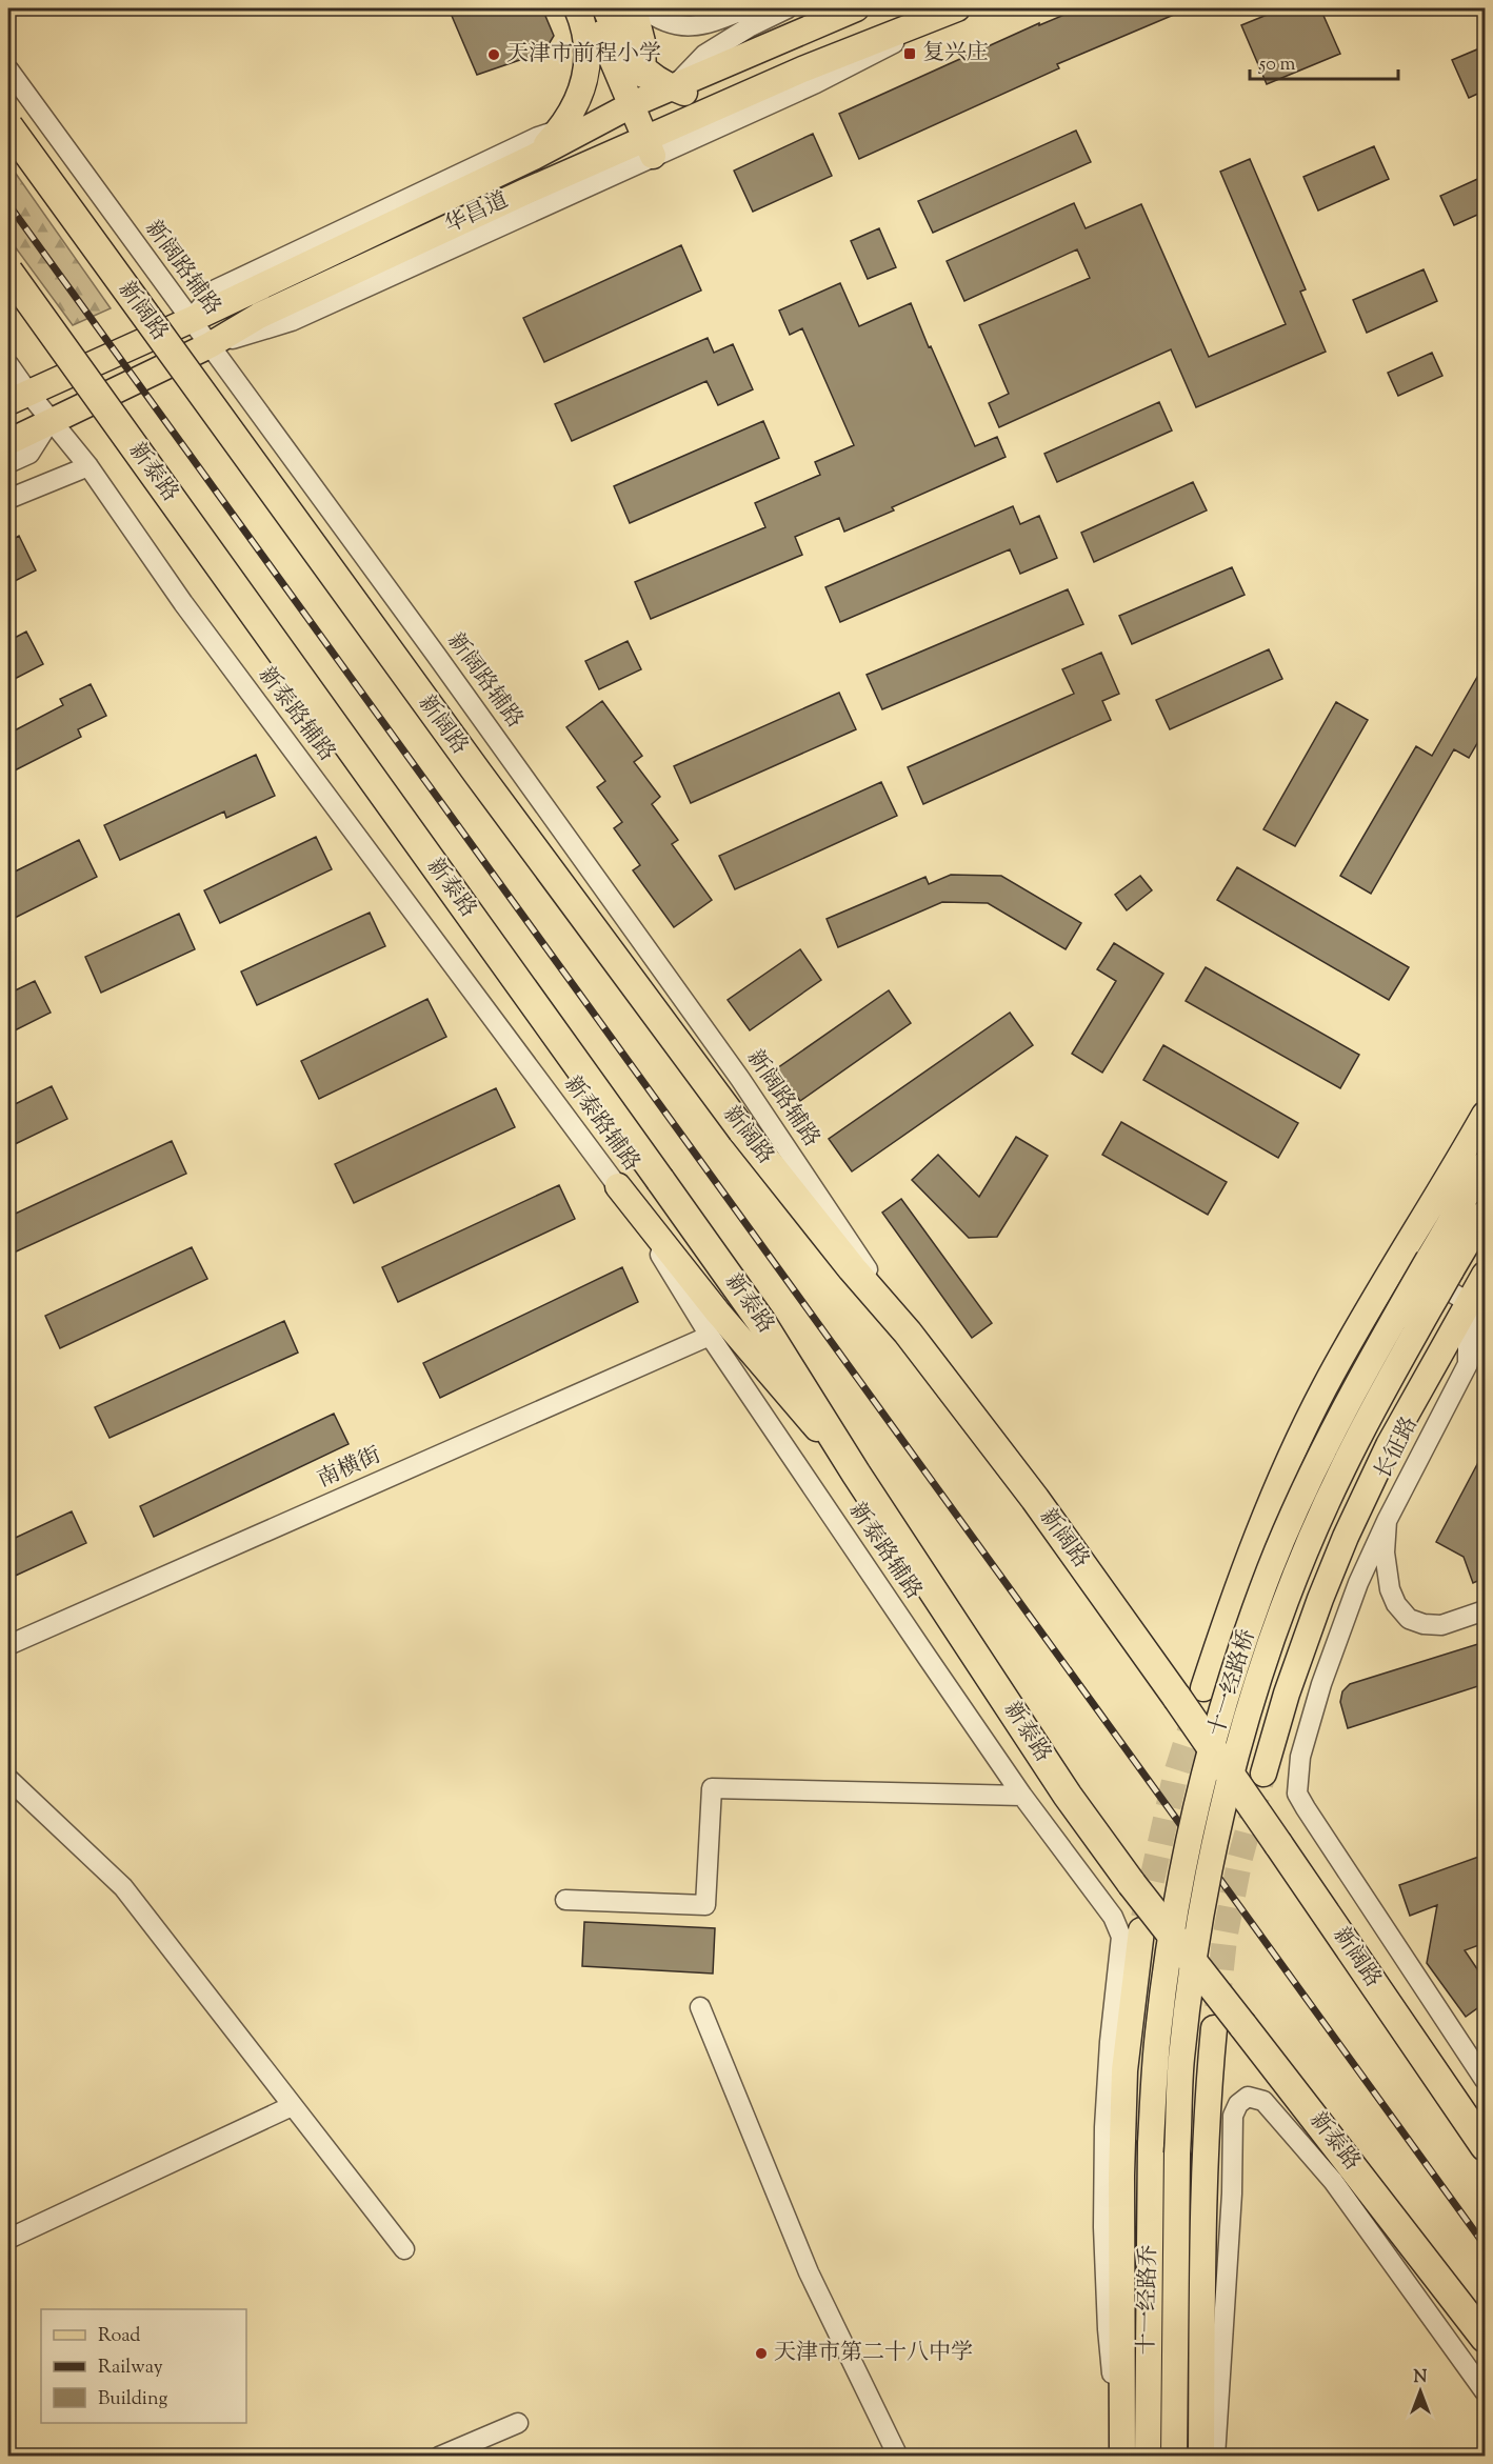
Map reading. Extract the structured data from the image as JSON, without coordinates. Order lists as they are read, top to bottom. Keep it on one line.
{"streets":{"highway":["新阔路","新泰路"],"main road":["华昌道","十一经路桥","十一经路乔"],"street":["新阔路辅路","新泰路辅路","长征路","南横街"]},"crossings":[["华昌道","新阔路辅路"],["华昌道","新泰路辅路"],["新阔路辅路","新阔路"],["新泰路辅路","南横街"],["十一经路桥","十一经路乔"]],"places":{"transit":["复兴庄"],"other":["天津市前程小学","天津市第二十八中学"]},"legend":["Road","Railway","Building"],"scale_bar":"50 m","north":"top"}
